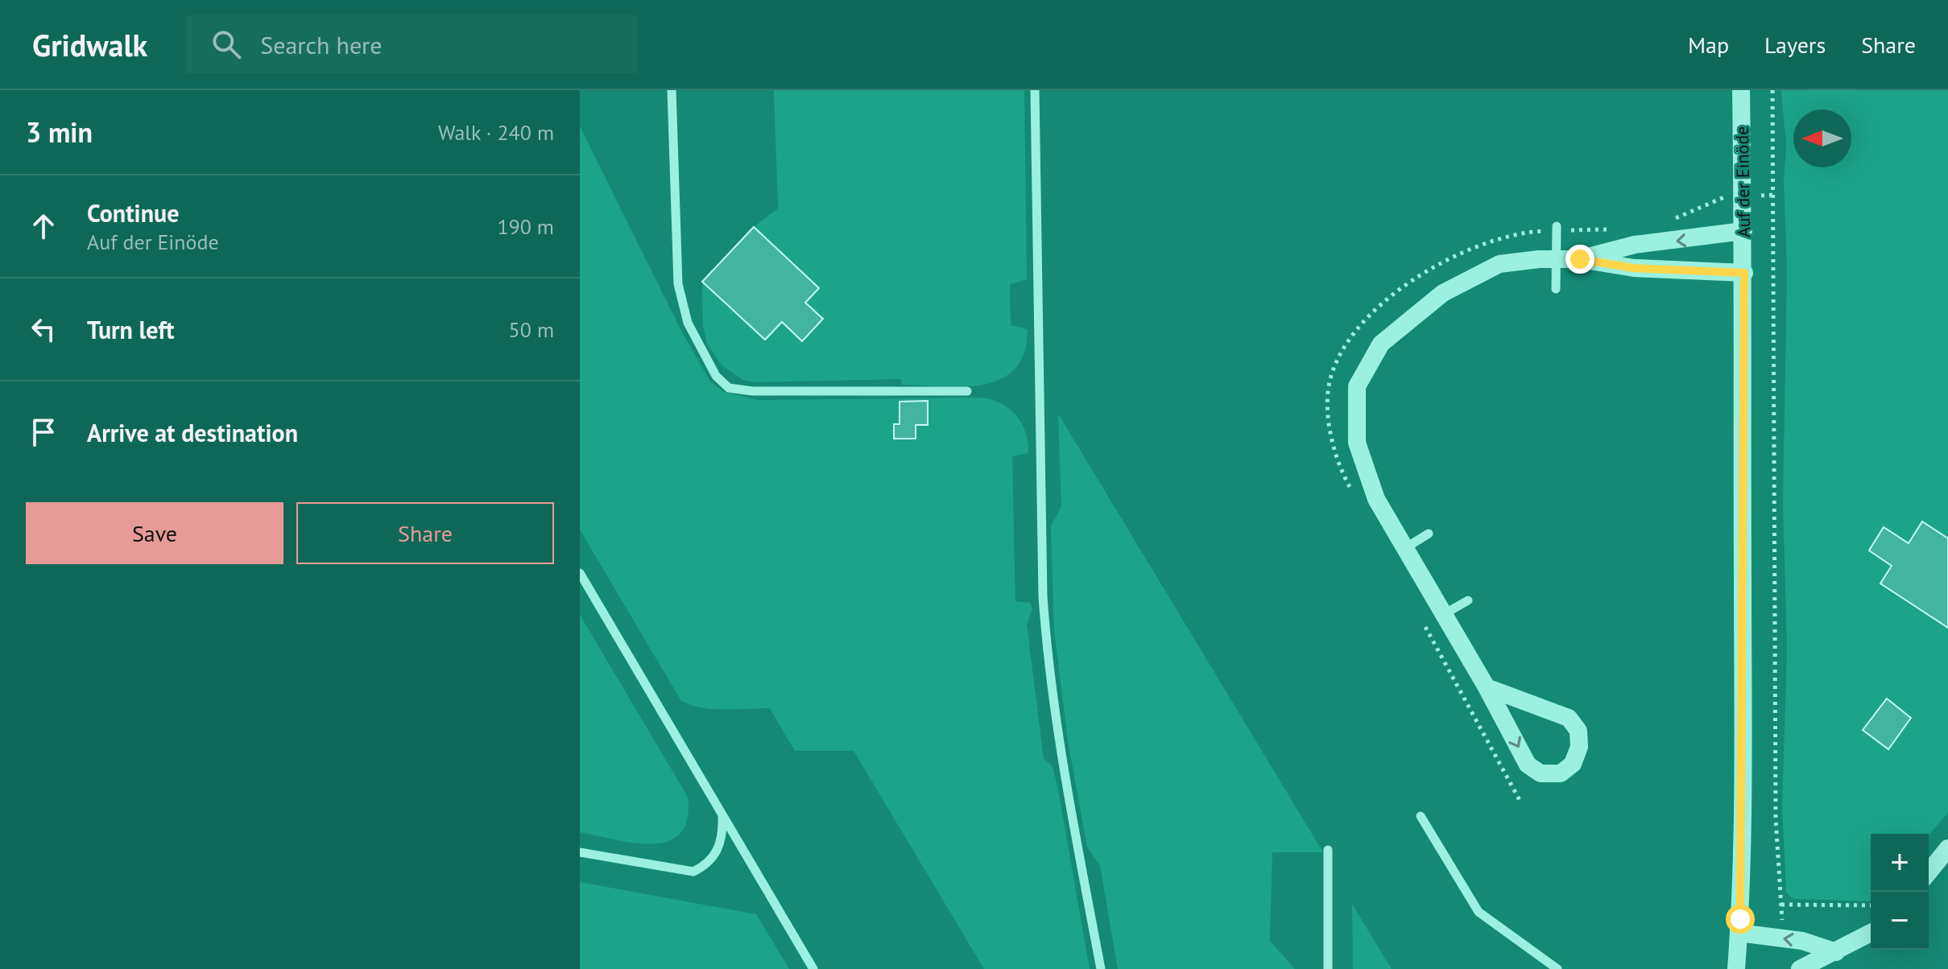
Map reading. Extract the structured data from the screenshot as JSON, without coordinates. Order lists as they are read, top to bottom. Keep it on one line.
{"streets":{"street":["Auf der Einöde"]},"north":"left","page":{"header":"Gridwalk","search":"Search here","nav":["Map","Layers","Share"],"heading":["3 min","Walk · 240 m"],"list":[["Continue","Auf der Einöde","190 m"],["Turn left","50 m"],"Arrive at destination"],"buttons":["Save","Share"],"map_buttons":["+","−"]}}
